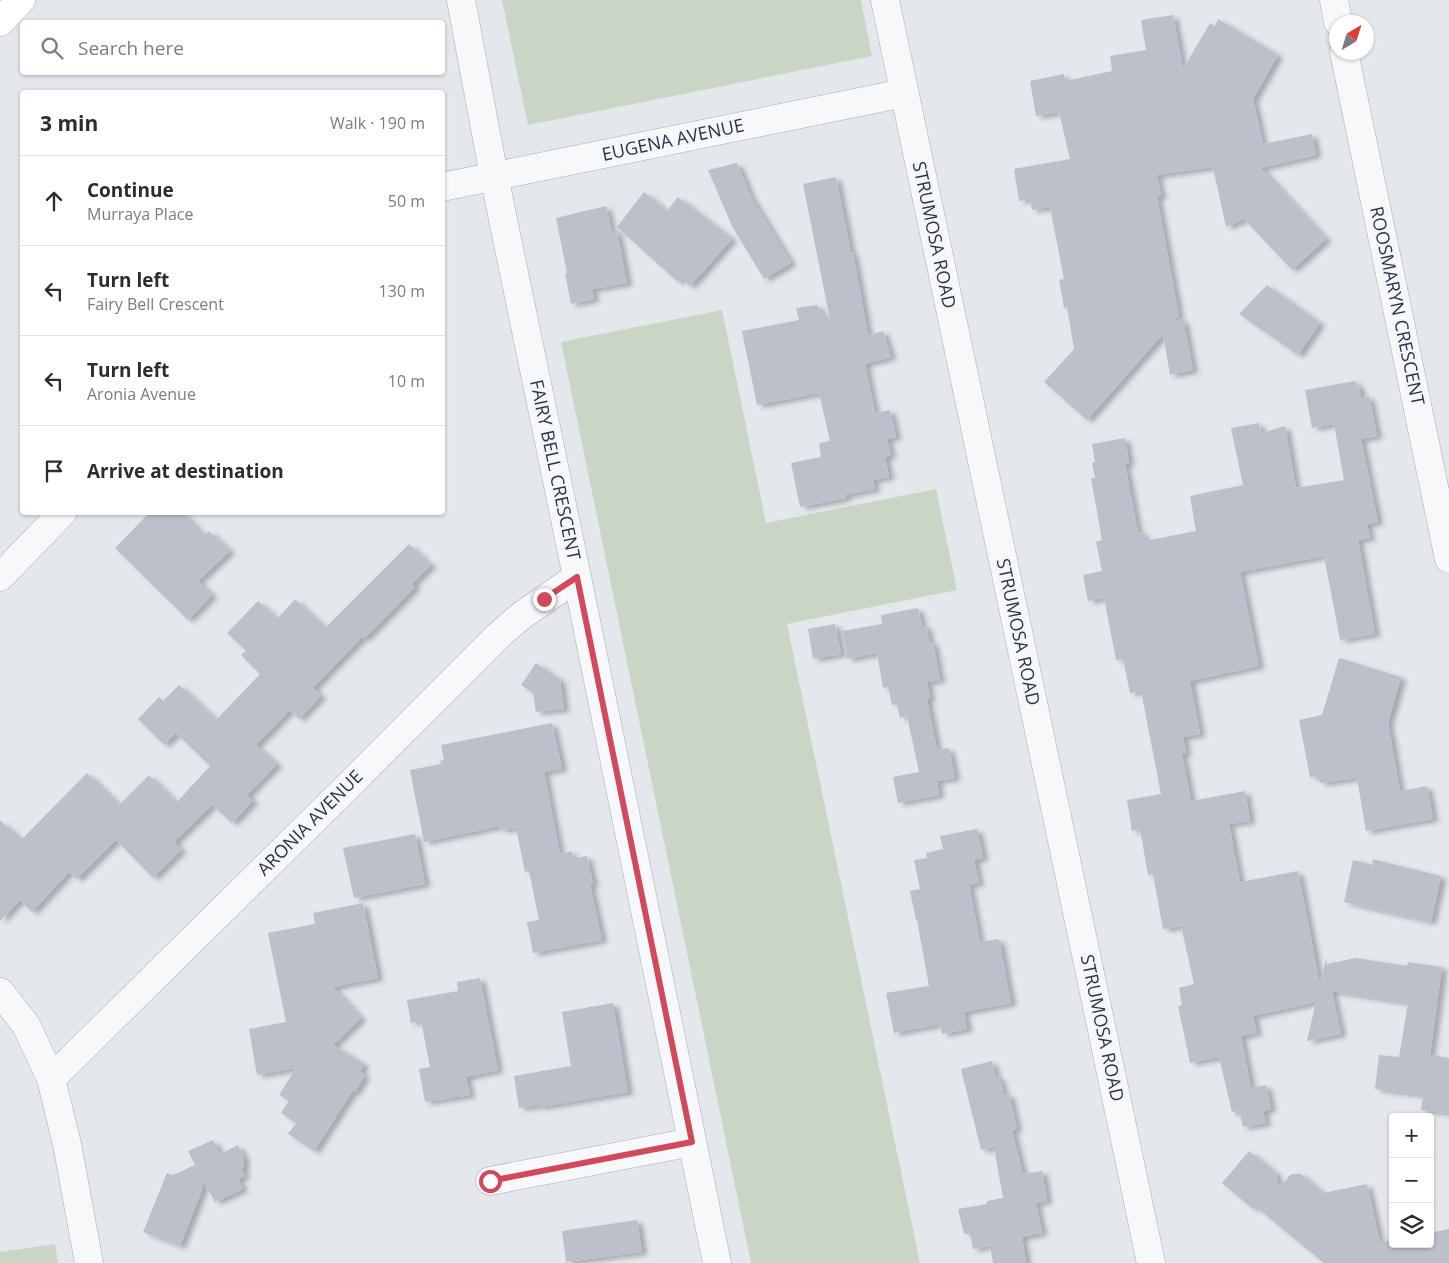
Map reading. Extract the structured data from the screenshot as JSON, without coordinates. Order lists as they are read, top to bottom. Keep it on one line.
{"streets":{"street":["EUGENA AVENUE","STRUMOSA ROAD","ROOSMARYN CRESCENT","FAIRY BELL CRESCENT","ARONIA AVENUE"]},"crossings":[["EUGENA AVENUE","STRUMOSA ROAD"],["EUGENA AVENUE","FAIRY BELL CRESCENT"],["FAIRY BELL CRESCENT","ARONIA AVENUE"]],"north":"top right","page":{"search":"Search here","heading":["3 min","Walk · 190 m"],"list":[["Continue","Murraya Place","50 m"],["Turn left","Fairy Bell Crescent","130 m"],["Turn left","Aronia Avenue","10 m"],"Arrive at destination"],"map_buttons":["+","−"]}}
